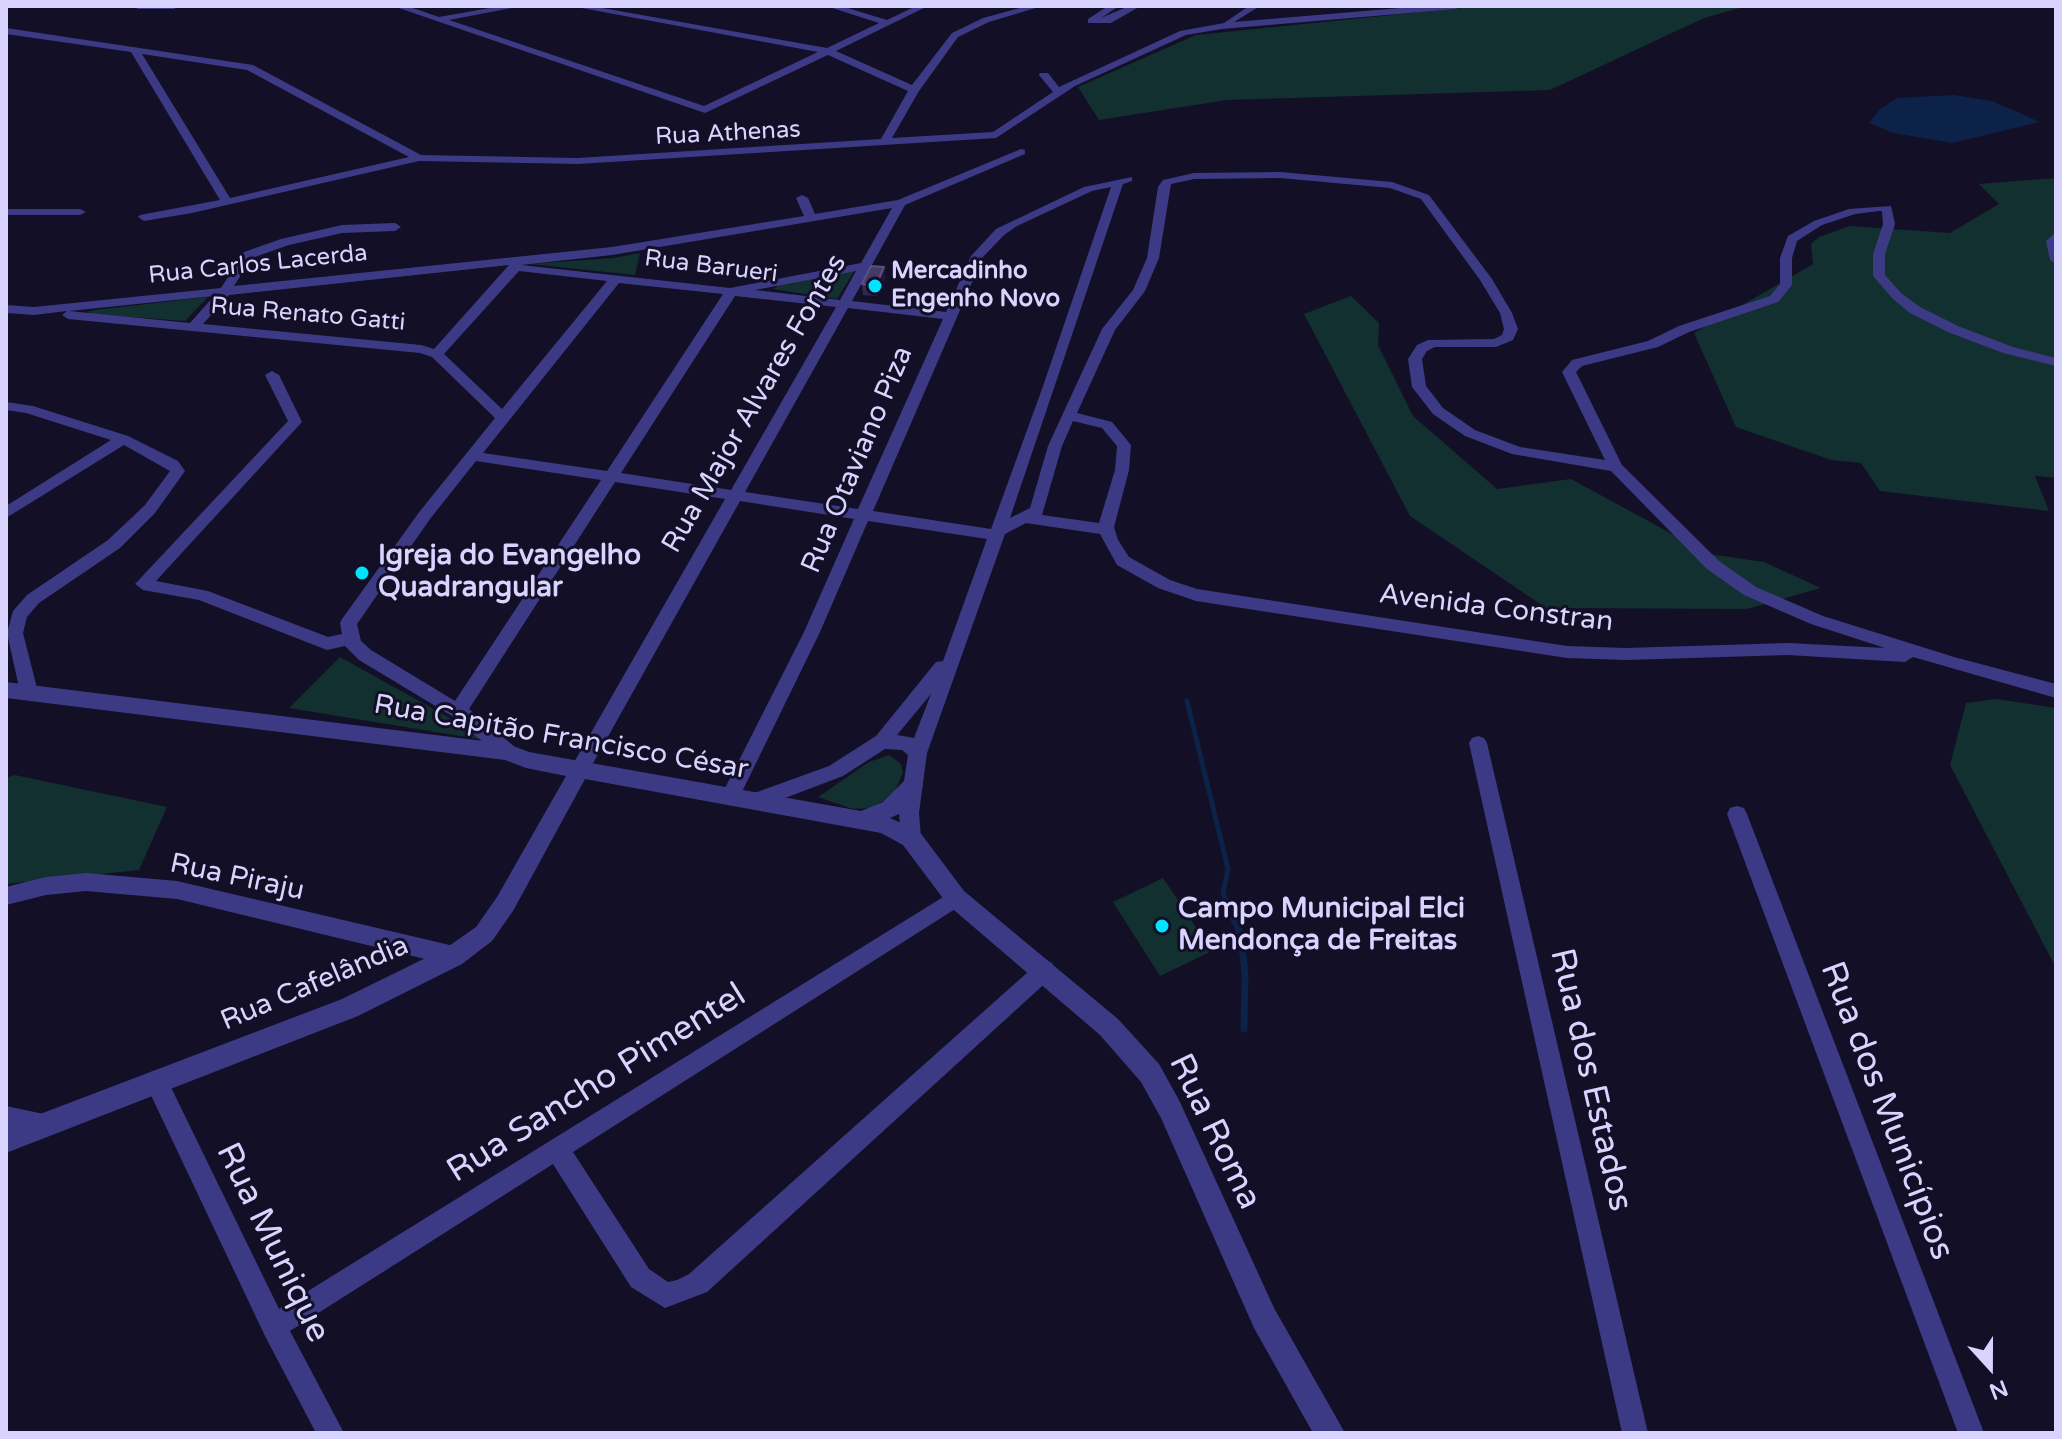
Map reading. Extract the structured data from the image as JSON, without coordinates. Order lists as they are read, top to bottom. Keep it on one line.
{"streets":{"street":["Rua Athenas","Rua Carlos Lacerda","Rua Barueri","Rua Renato Gatti","Rua Major Alvares Fontes","Rua Otaviano Piza","Avenida Constran","Rua Capitão Francisco César","Rua Piraju","Rua Cafelândia","Rua dos Estados","Rua Sancho Pimentel","Rua dos Municípios","Rua Roma","Rua Munique"]},"crossings":[["Rua Carlos Lacerda","Rua Barueri"],["Rua Carlos Lacerda","Rua Renato Gatti"],["Rua Barueri","Rua Major Alvares Fontes"],["Rua Barueri","Rua Otaviano Piza"],["Rua Major Alvares Fontes","Rua Capitão Francisco César"],["Rua Major Alvares Fontes","Rua Cafelândia"],["Rua Otaviano Piza","Rua Capitão Francisco César"],["Rua Capitão Francisco César","Rua Cafelândia"],["Rua Capitão Francisco César","Rua Roma"],["Rua Piraju","Rua Cafelândia"],["Rua Cafelândia","Rua Munique"],["Rua Sancho Pimentel","Rua Roma"],["Rua Sancho Pimentel","Rua Munique"]],"places":["Mercadinho Engenho Novo","Igreja do Evangelho Quadrangular","Campo Municipal Elci Mendonça de Freitas"],"north":"bottom"}
